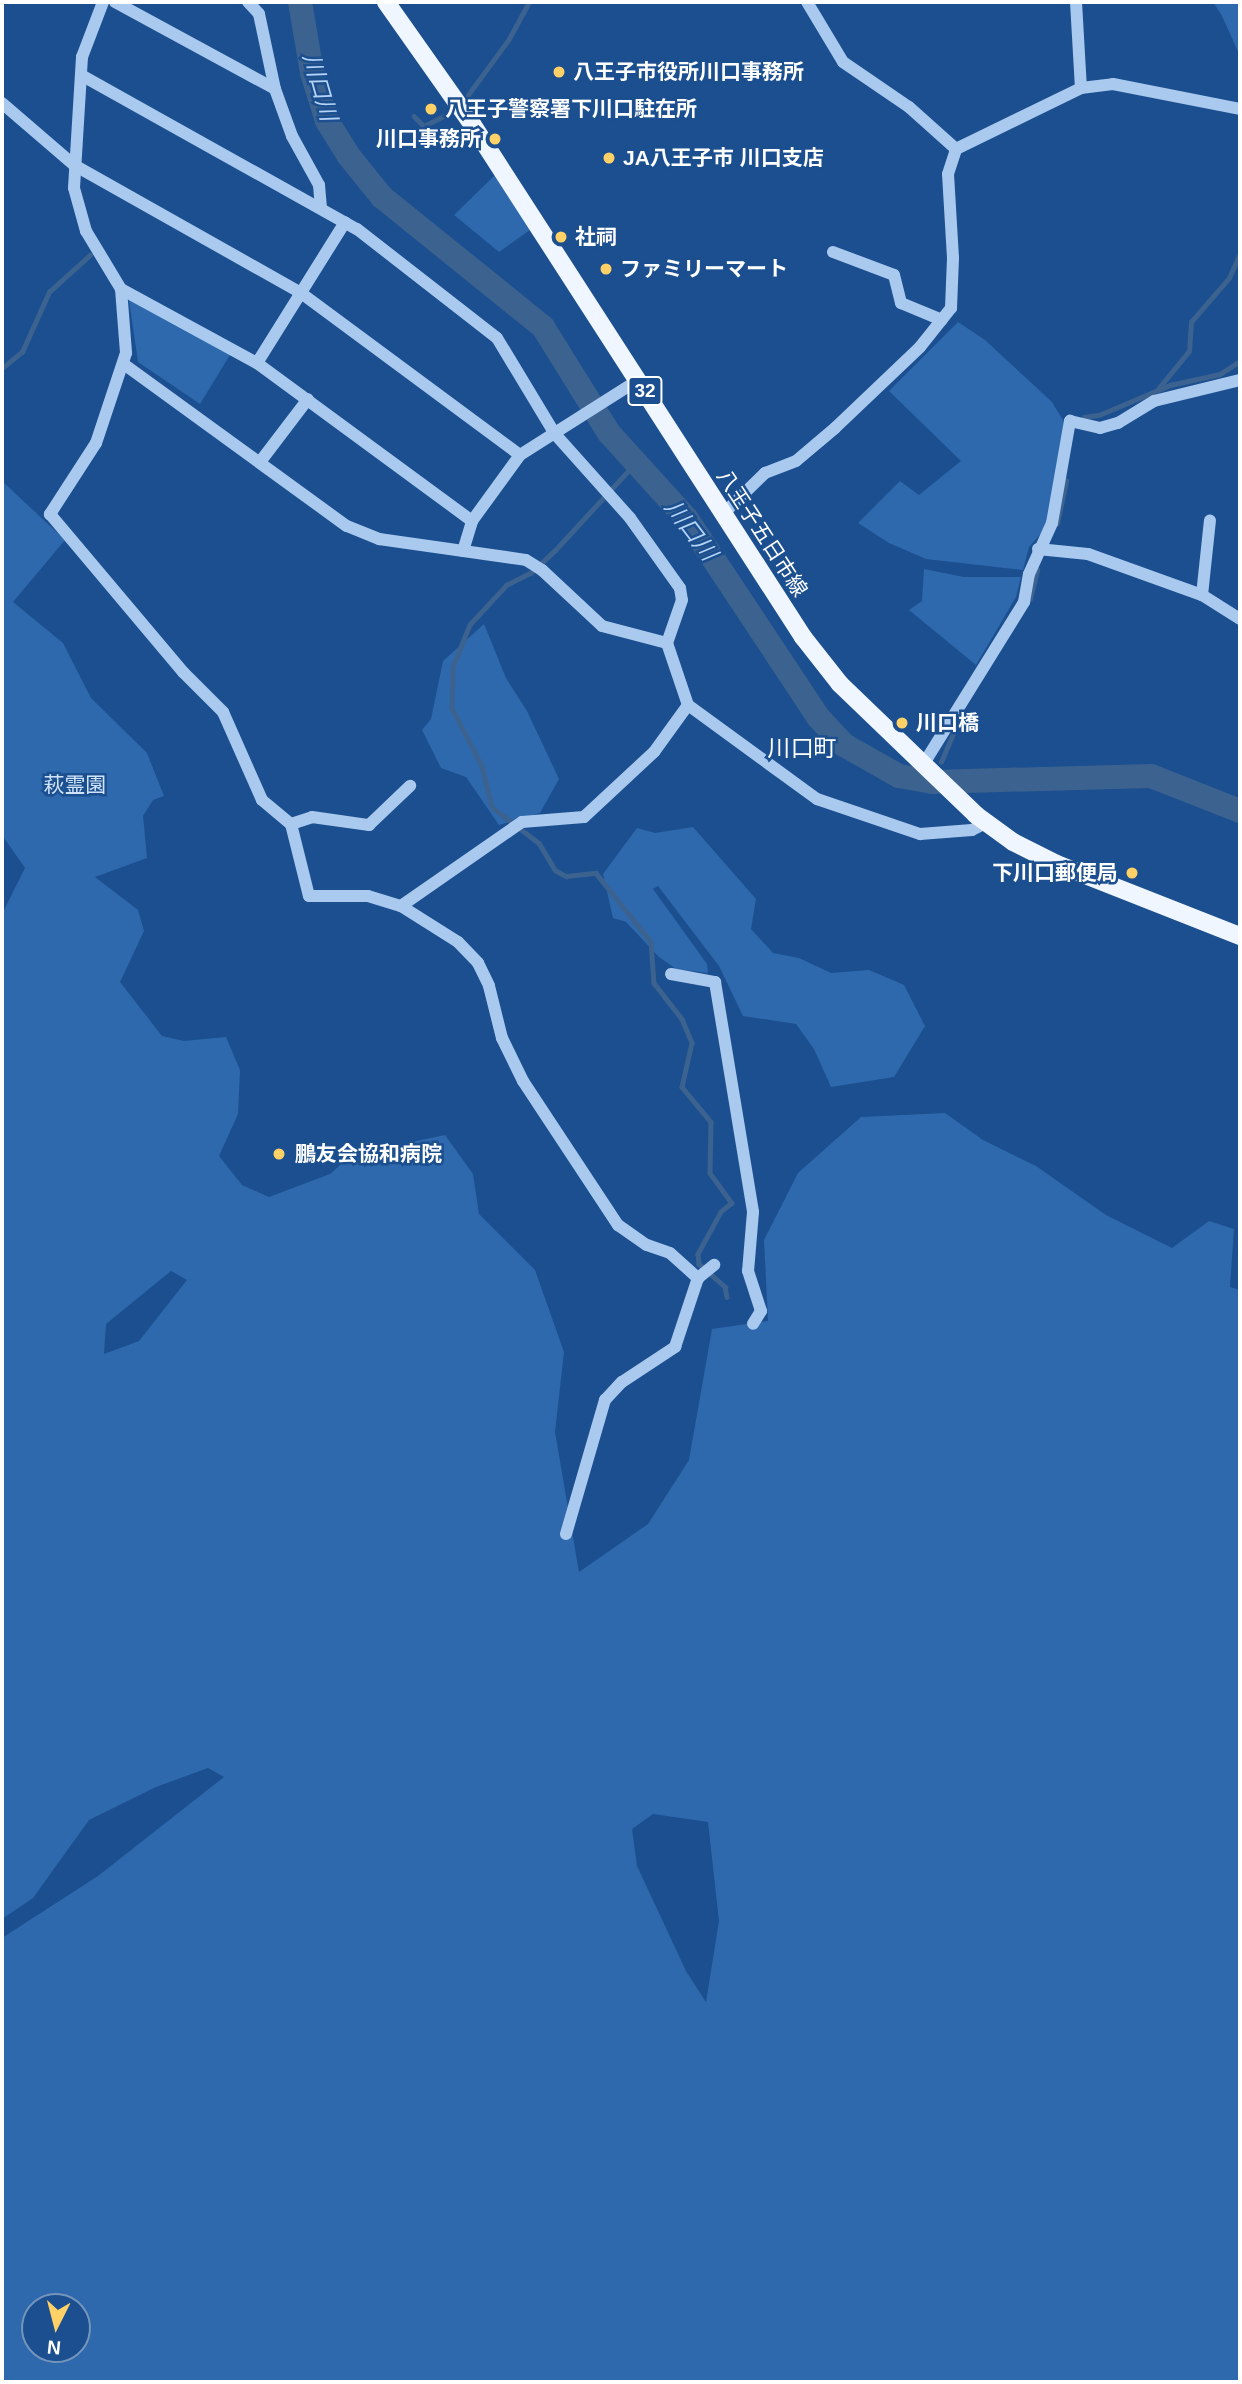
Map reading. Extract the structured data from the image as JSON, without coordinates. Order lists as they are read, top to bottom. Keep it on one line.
{"streets":{"main road":["32","八王子五日市線"]},"districts":["川口町"],"water":["川口川"],"parks":["萩霊園"],"places":["八王子市役所川口事務所","八王子警察署下川口駐在所","川口事務所","JA八王子市 川口支店","社祠","ファミリーマート","川口橋","下川口郵便局","鵬友会協和病院"],"north":"bottom"}
